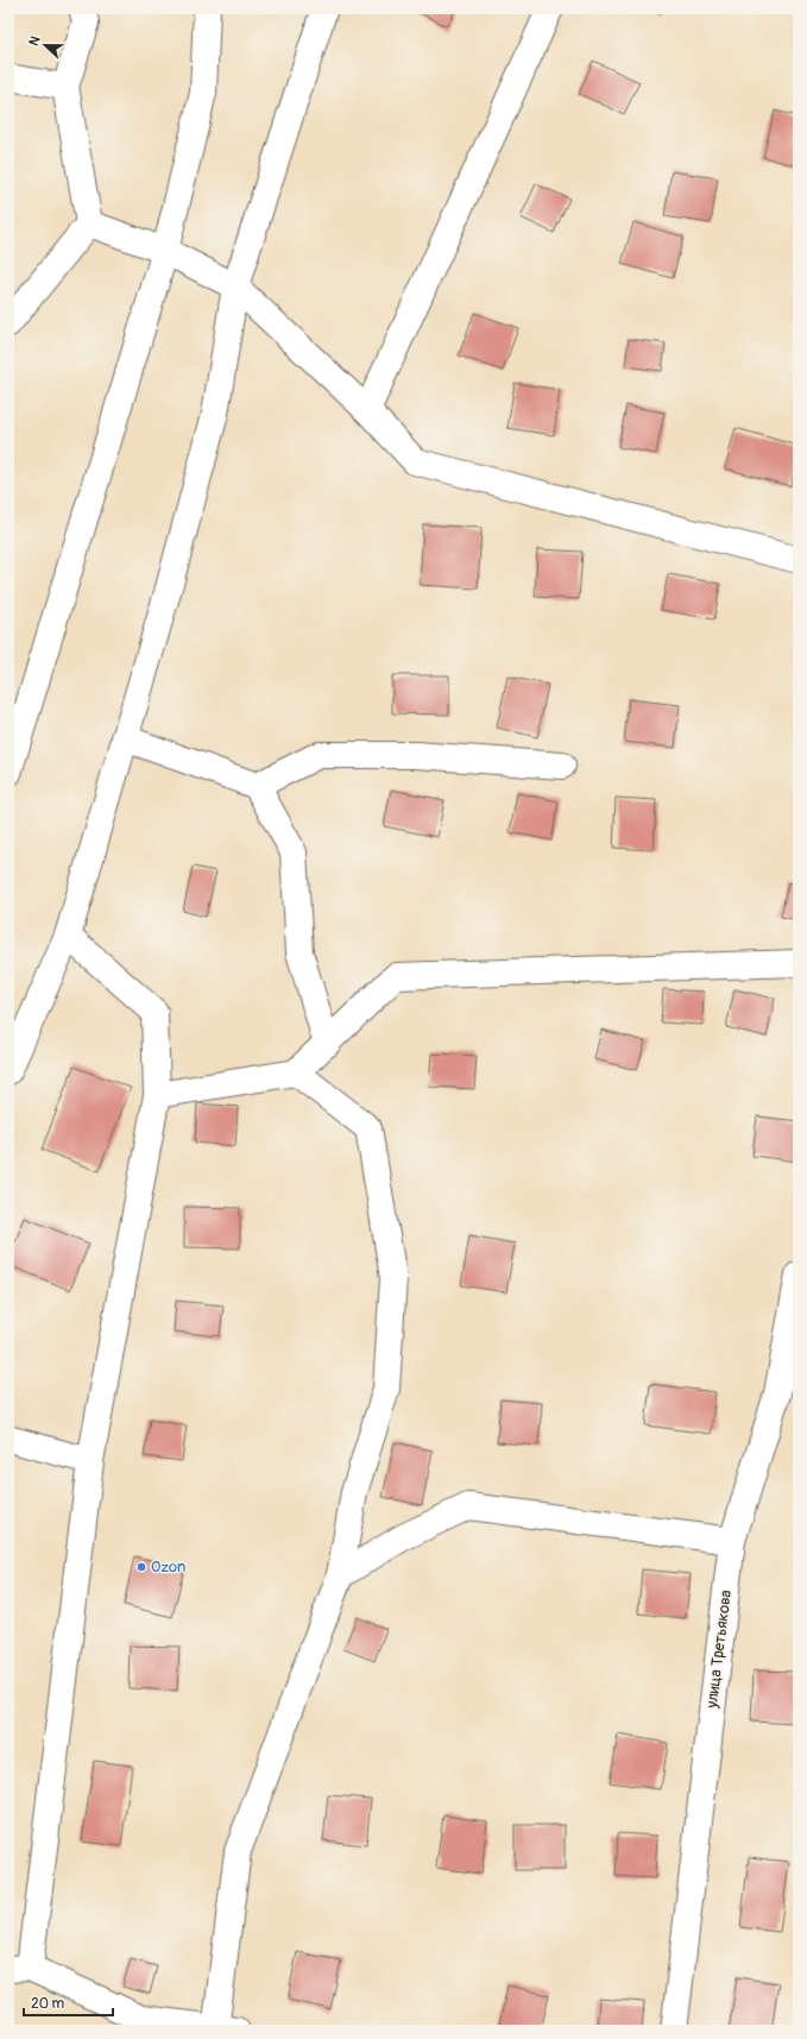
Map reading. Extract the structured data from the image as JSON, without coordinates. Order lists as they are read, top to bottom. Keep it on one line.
{"streets":{"street":["улица Третьякова"]},"places":["Ozon"],"scale_bar":"20 m","north":"left"}
